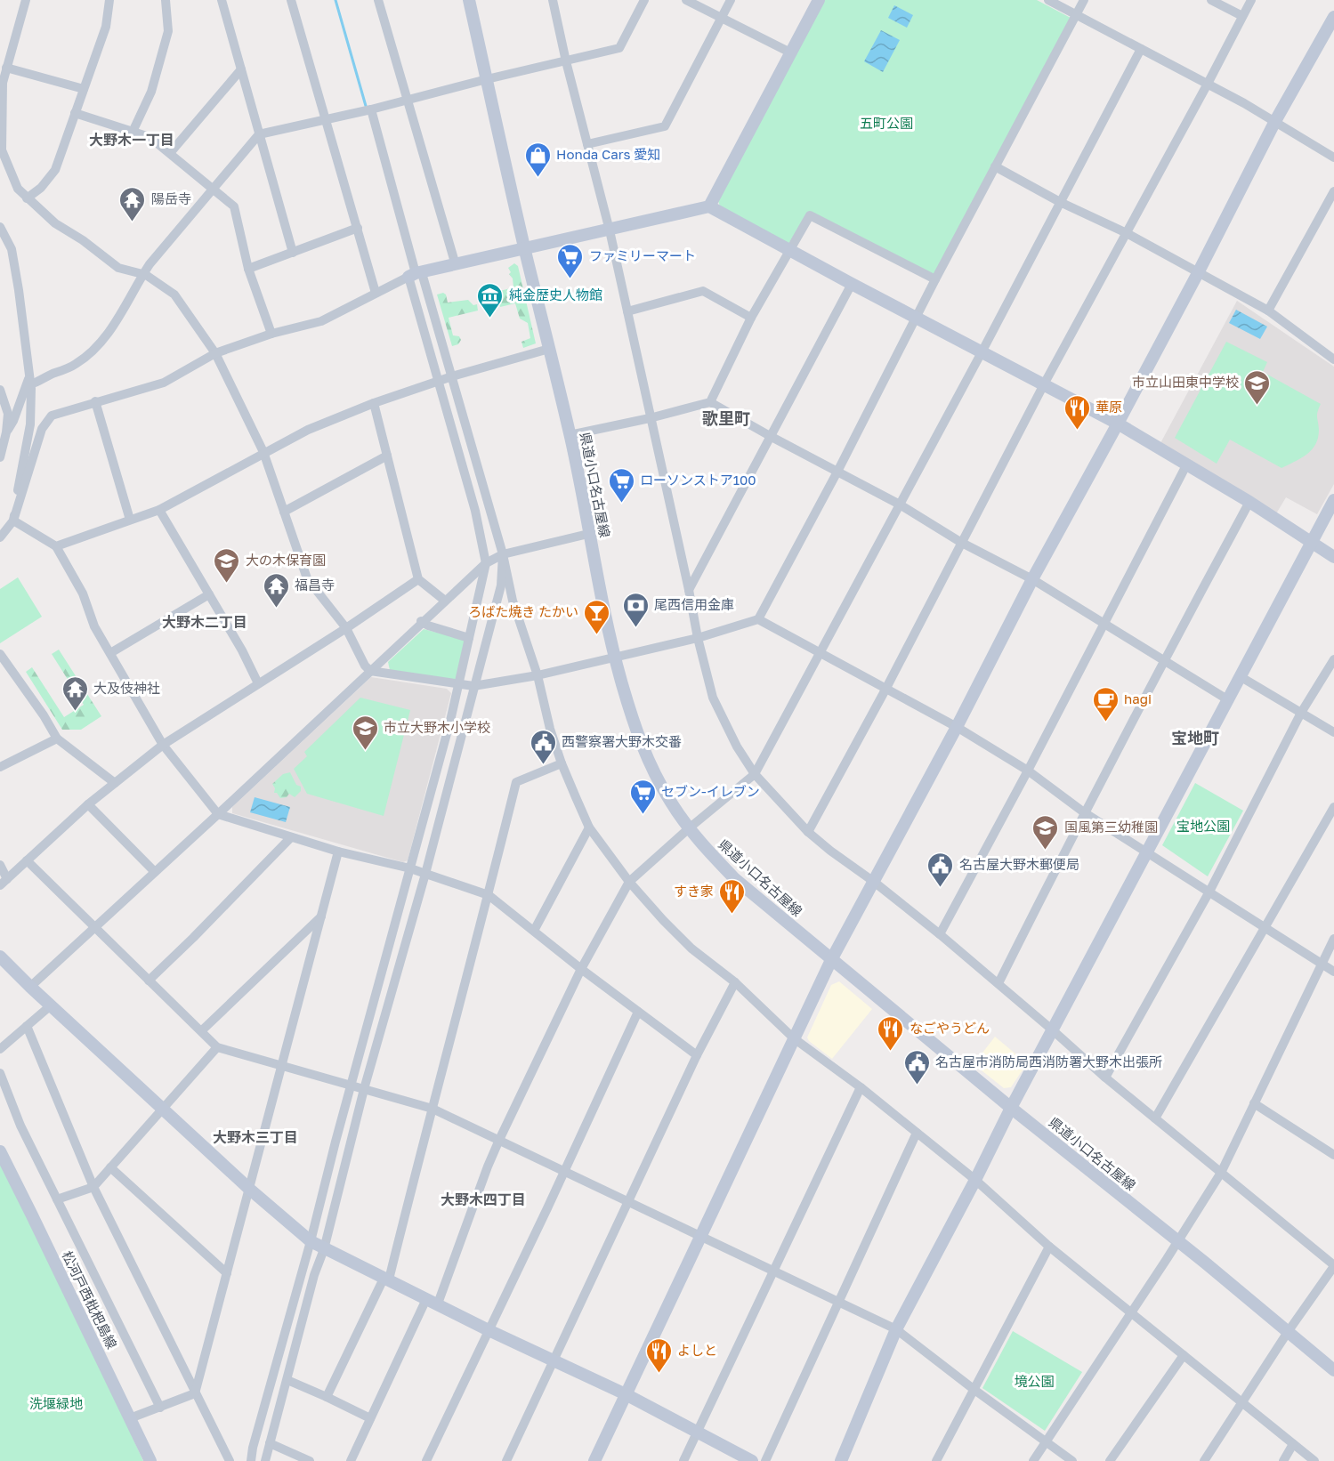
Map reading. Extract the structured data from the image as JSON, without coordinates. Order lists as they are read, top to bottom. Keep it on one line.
{"streets":{"street":["県道小口名古屋線","松河戸西枇杷島線"]},"districts":["大野木一丁目","歌里町","大野木二丁目","宝地町","大野木三丁目","大野木四丁目"],"parks":["五町公園","宝地公園","境公園","洗堰緑地"],"places":{"shop":["Honda Cars 愛知"],"temple":["陽岳寺","福昌寺","大及伎神社"],"supermarket":["ファミリーマート","ローソンストア100","セブン-イレブン"],"museum":["純金歴史人物館"],"school or university":["市立山田東中学校","大の木保育園","市立大野木小学校","国風第三幼稚園"],"restaurant":["華原","すき家","なごやうどん","よしと"],"bank":["尾西信用金庫"],"bar":["ろばた焼き たかい"],"cafe":["hagi"],"public building":["西警察署大野木交番","名古屋大野木郵便局","名古屋市消防局西消防署大野木出張所"]}}
